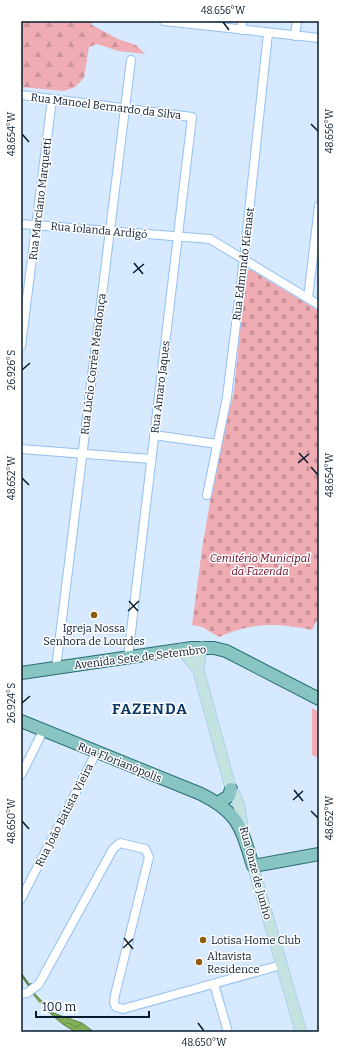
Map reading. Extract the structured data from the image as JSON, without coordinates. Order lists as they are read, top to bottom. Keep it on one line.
{"streets":{"main road":["Avenida Sete de Setembro","Rua Florianópolis","Rua Onze de Junho"],"street":["Rua Manoel Bernardo da Silva","Rua Marciano Marquetti","Rua Iolanda Ardigó","Rua Edmundo Kienast","Rua Lúcio Corrêa Mendonça","Rua Amaro Jaques","Rua João Batista Vieira"]},"crossings":[["Rua Manoel Bernardo da Silva","Rua Marciano Marquetti"],["Rua Manoel Bernardo da Silva","Rua Lúcio Corrêa Mendonça"],["Rua Manoel Bernardo da Silva","Rua Amaro Jaques"],["Rua Marciano Marquetti","Rua Iolanda Ardigó"],["Rua Iolanda Ardigó","Rua Edmundo Kienast"],["Rua Iolanda Ardigó","Rua Lúcio Corrêa Mendonça"],["Rua Iolanda Ardigó","Rua Amaro Jaques"],["Rua Lúcio Corrêa Mendonça","Avenida Sete de Setembro"],["Rua Amaro Jaques","Avenida Sete de Setembro"],["Avenida Sete de Setembro","Rua Onze de Junho"],["Rua Florianópolis","Rua João Batista Vieira"],["Rua Florianópolis","Rua Onze de Junho"]],"districts":["FAZENDA"],"parks":["Cemitério Municipal da Fazenda"],"places":["Igreja Nossa Senhora de Lourdes","Lotisa Home Club","Altavista Residence"],"scale_bar":"100 m","coordinates":["48.656°W","48.654°W","26.926°S","48.652°W","26.924°S","48.650°W"]}
